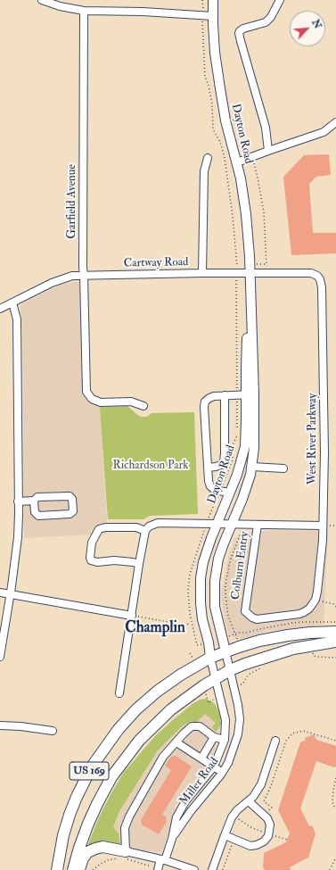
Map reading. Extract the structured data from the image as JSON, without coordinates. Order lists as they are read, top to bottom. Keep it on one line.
{"streets":{"highway":["US 169"],"main road":["Dayton Road"],"street":["Garfield Avenue","Cartway Road","West River Parkway","Colburn Entry","Miller Road"]},"crossings":[["Dayton Road","Cartway Road"],["Dayton Road","US 169"],["Dayton Road","Miller Road"],["Garfield Avenue","Cartway Road"],["Cartway Road","West River Parkway"],["West River Parkway","Colburn Entry"],["US 169","Miller Road"]],"districts":["Champlin"],"parks":["Richardson Park"],"north":"top right"}
